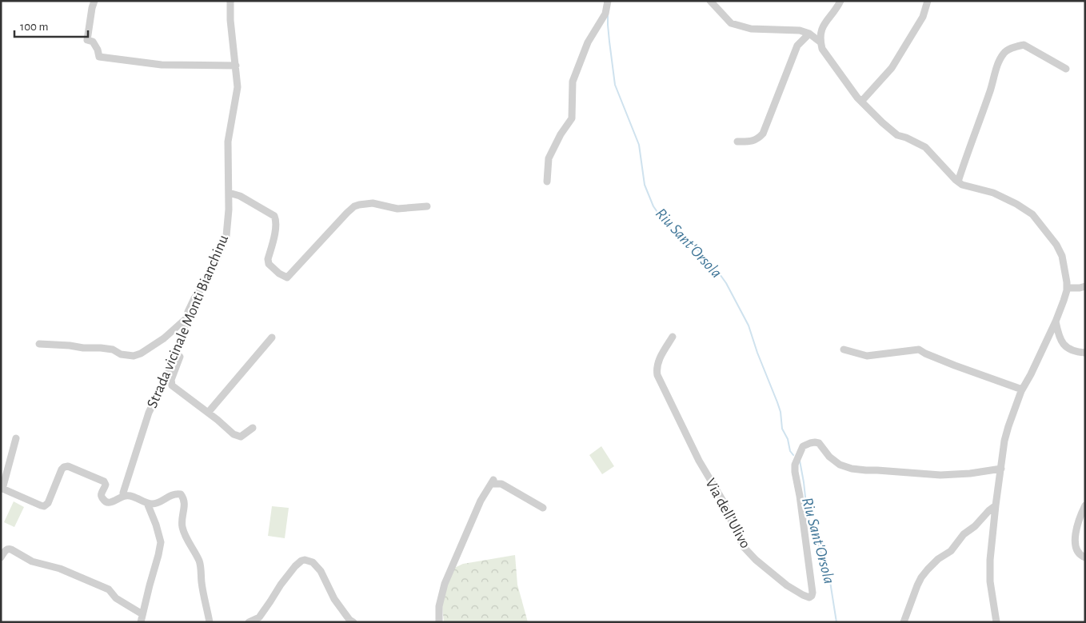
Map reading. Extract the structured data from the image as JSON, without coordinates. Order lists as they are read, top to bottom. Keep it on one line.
{"streets":{"street":["Strada vicinale Monti Bianchinu","Via dell'Ulivo"]},"water":["Riu Sant'Orsola"],"scale_bar":"100 m"}
